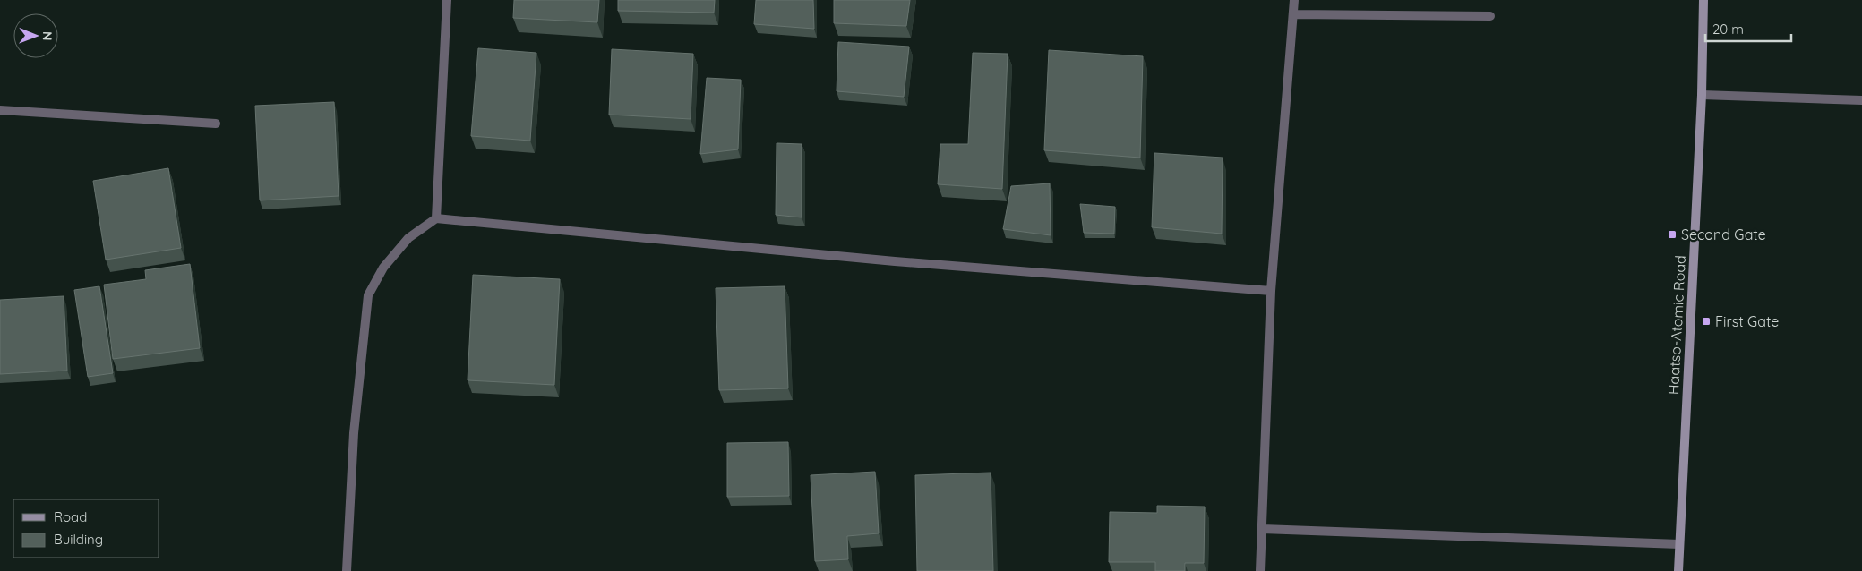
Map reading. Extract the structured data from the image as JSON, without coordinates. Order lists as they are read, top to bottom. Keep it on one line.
{"streets":{"main road":["Haatso-Atomic Road"]},"places":{"transit":["Second Gate","First Gate"]},"legend":["Road","Building"],"scale_bar":"20 m","north":"right"}
